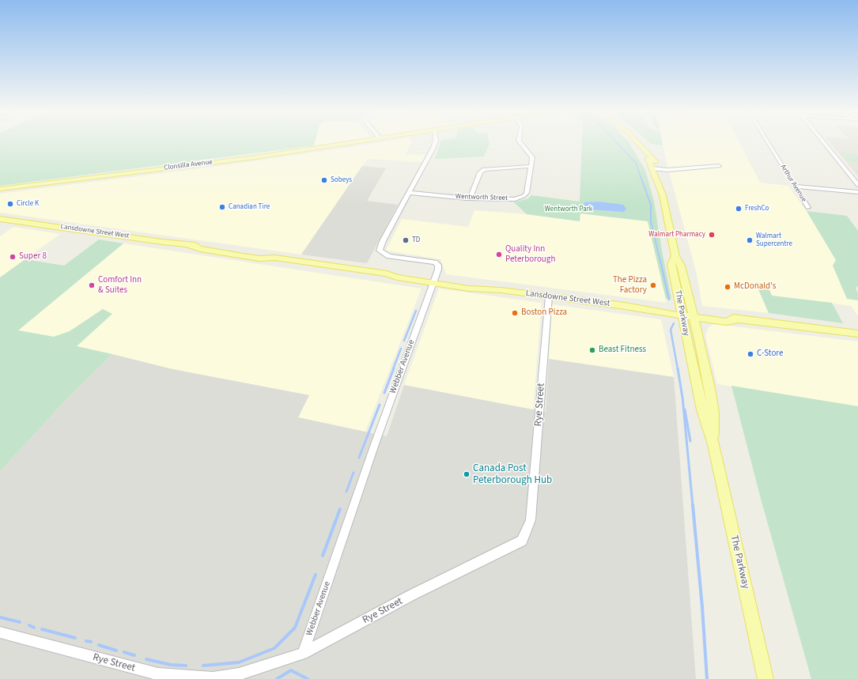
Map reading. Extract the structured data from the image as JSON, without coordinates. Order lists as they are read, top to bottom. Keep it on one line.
{"streets":{"main road":["Clonsilla Avenue","Lansdowne Street West","The Parkway"],"street":["Arthur Avenue","Wentworth Street","Webber Avenue","Rye Street"]},"crossings":[["Wentworth Street","Webber Avenue"],["Lansdowne Street West","The Parkway"],["Lansdowne Street West","Webber Avenue"],["Lansdowne Street West","Rye Street"],["Webber Avenue","Rye Street"]],"parks":["Wentworth Park"],"places":["Sobeys","Circle K","Canadian Tire","FreshCo","Walmart Pharmacy","TD","Walmart Supercentre","Quality Inn Peterborough","Super 8","Comfort Inn & Suites","The Pizza Factory","McDonald's","Boston Pizza","Beast Fitness","C-Store","Canada Post Peterborough Hub"]}
